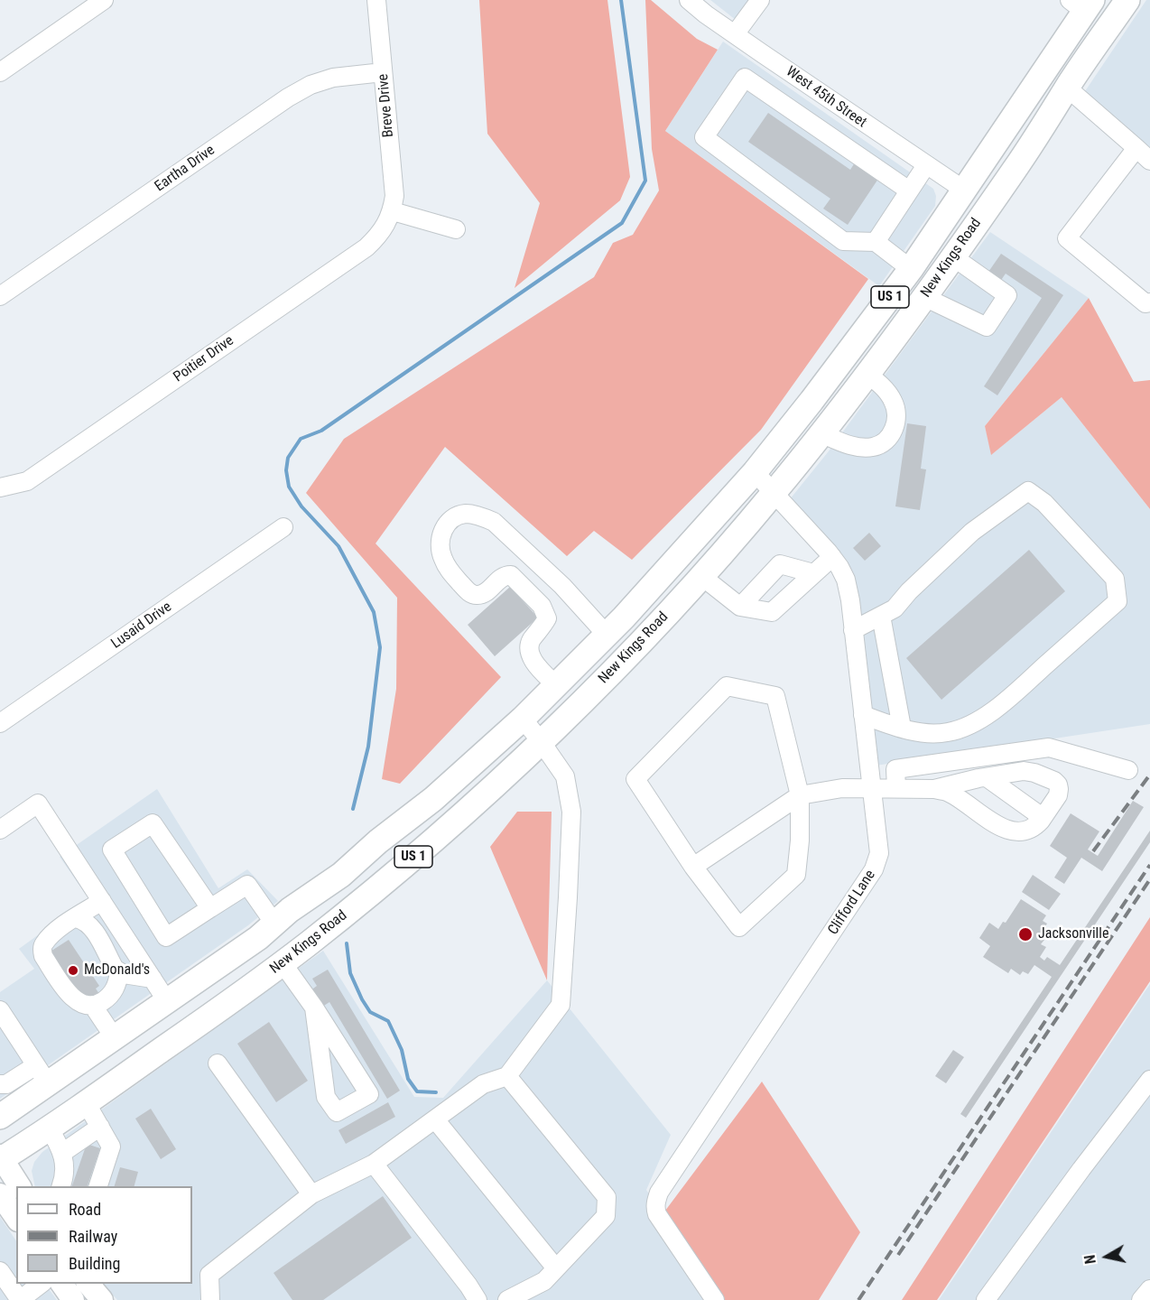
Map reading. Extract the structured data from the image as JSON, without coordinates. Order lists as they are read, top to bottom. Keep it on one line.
{"streets":{"highway":["New Kings Road","US 1"],"street":["West 45th Street","Breve Drive","Eartha Drive","Poitier Drive","Lusaid Drive","Clifford Lane"]},"crossings":[["West 45th Street","New Kings Road"],["Breve Drive","Eartha Drive"],["Breve Drive","Poitier Drive"],["New Kings Road","Clifford Lane"]],"places":["Jacksonville","McDonald's"],"legend":["Road","Railway","Building"],"north":"left"}
